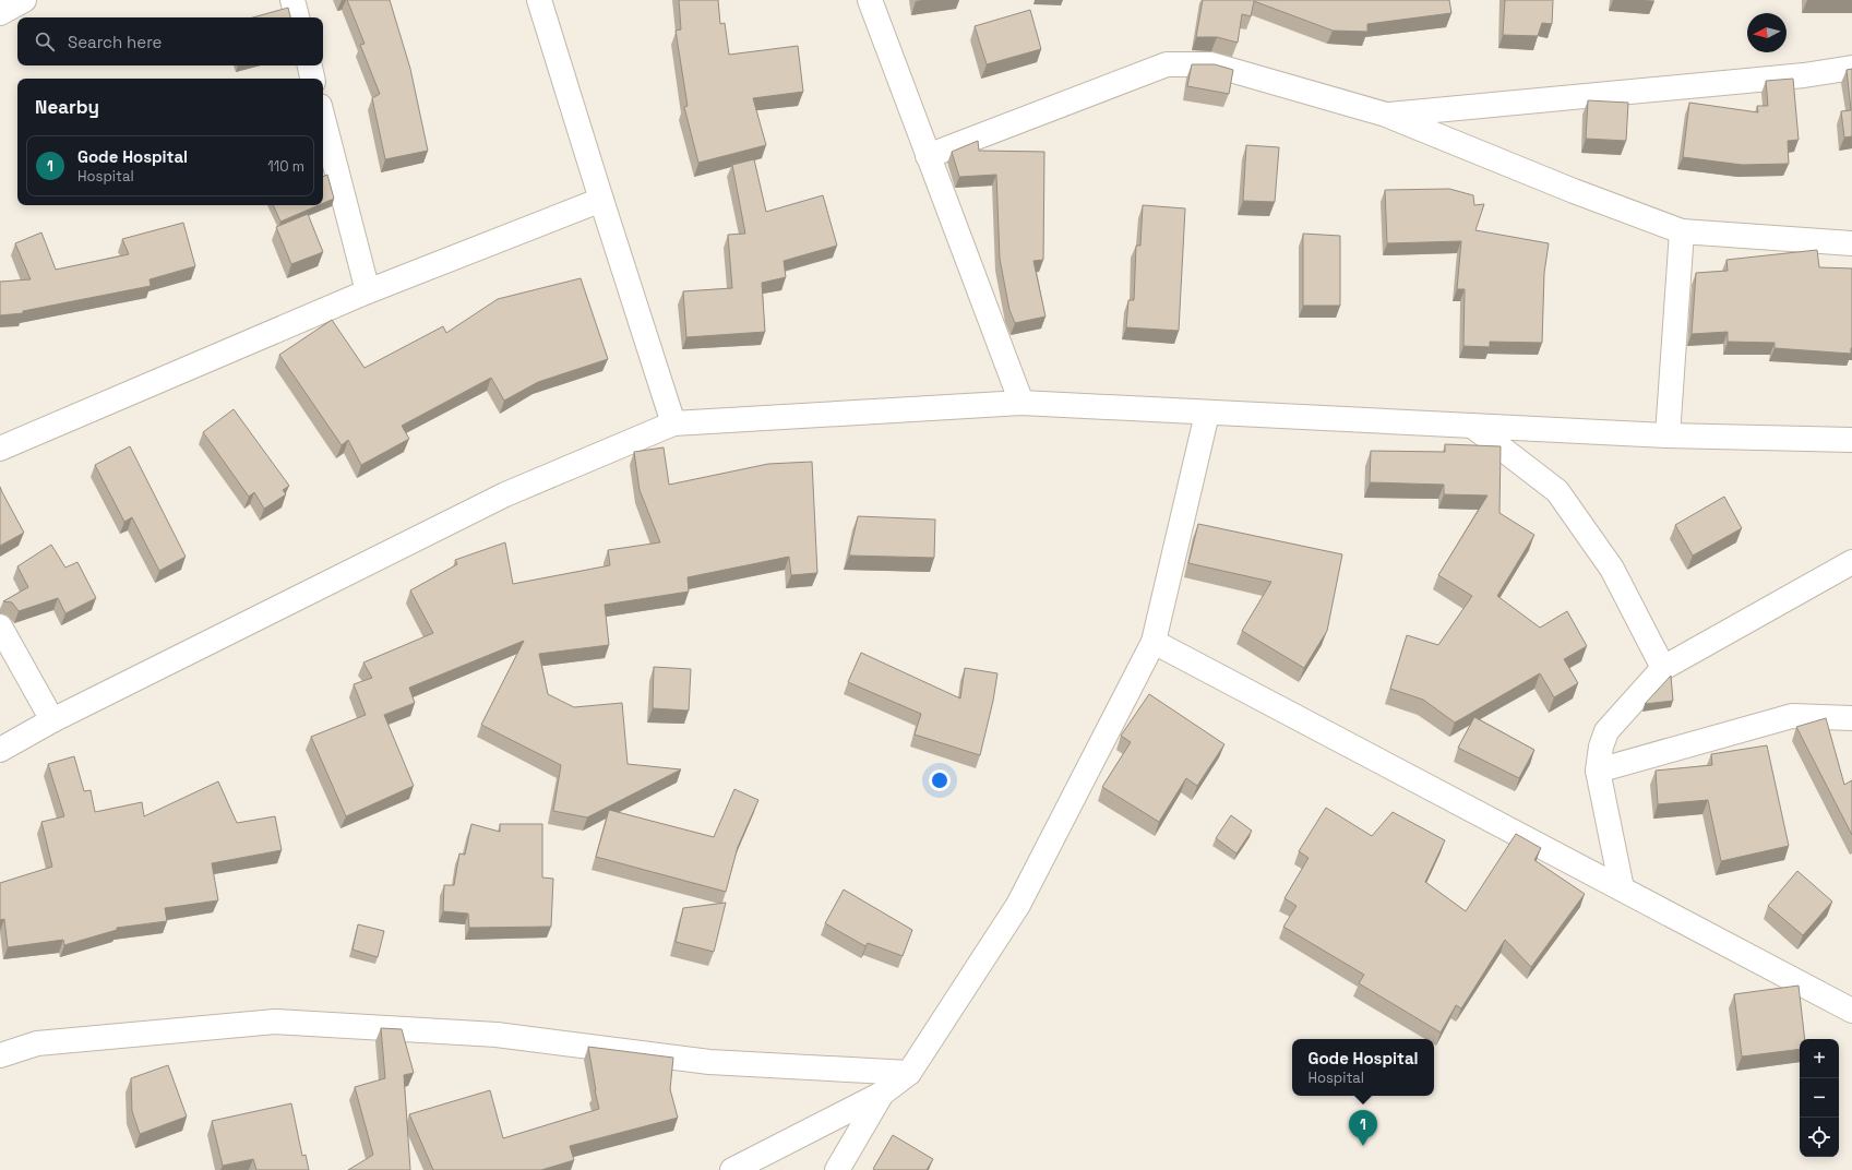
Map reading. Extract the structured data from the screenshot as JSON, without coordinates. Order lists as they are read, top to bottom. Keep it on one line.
{"north":"left","page":{"search":"Search here","heading":"Nearby","list":[{"mark":"1","name":"Gode Hospital","note":"Hospital","value":"110 m"}],"map_buttons":["+","−"],"popup":["Gode Hospital","Hospital"],"pins":"1"}}
